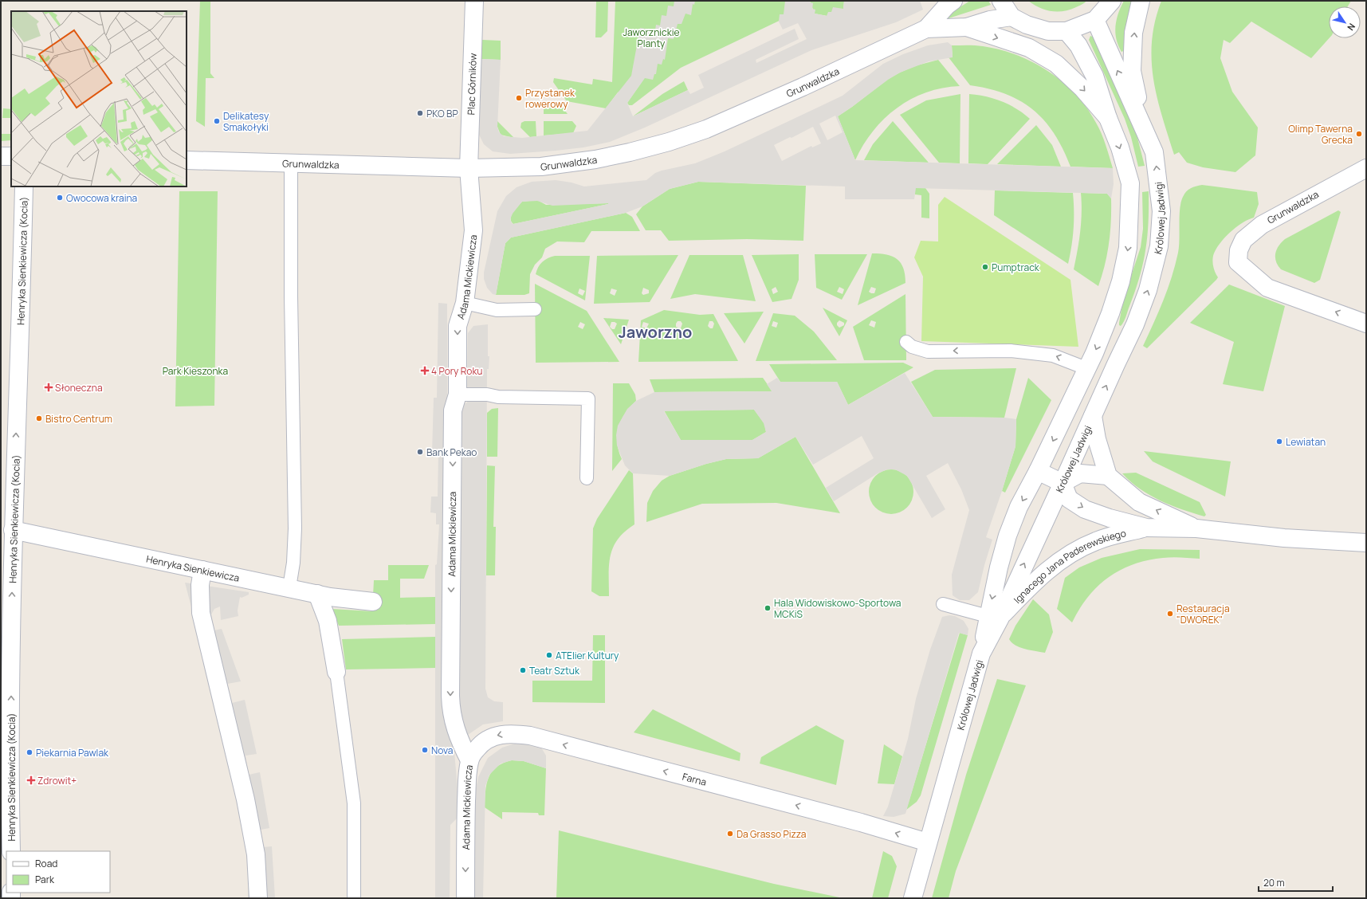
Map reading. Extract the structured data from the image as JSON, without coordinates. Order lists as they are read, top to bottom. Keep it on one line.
{"streets":{"street":["Grunwaldzka","Plac Górników","Królowej Jadwigi","Henryka Sienkiewicza (Kocia)","Adama Mickiewicza","Henryka Sienkiewicza","Ignacego Jana Paderewskiego","Farna"]},"crossings":[["Grunwaldzka","Plac Górników"],["Grunwaldzka","Adama Mickiewicza"],["Plac Górników","Adama Mickiewicza"],["Królowej Jadwigi","Ignacego Jana Paderewskiego"],["Królowej Jadwigi","Farna"],["Henryka Sienkiewicza (Kocia)","Henryka Sienkiewicza"],["Adama Mickiewicza","Farna"]],"one_way":["Henryka Sienkiewicza (Kocia)","Adama Mickiewicza","Farna"],"districts":["Jaworzno"],"parks":["Jaworznickie Planty","Park Kieszonka"],"places":{"other":["Przystanek rowerowy","PKO BP","Delikatesy Smakołyki","Olimp Tawerna Grecka","Owocowa kraina","Pumptrack","Bistro Centrum","Lewiatan","Bank Pekao","Hala Widowiskowo-Sportowa MCKiS","Restauracja \"DWOREK\"","ATElier Kultury","Teatr Sztuk","Nova","Piekarnia Pawlak","Da Grasso Pizza"],"health":["4 Pory Roku","Słoneczna","Zdrowit+"]},"legend":["Road","Park"],"scale_bar":"20 m","north":"bottom right"}
